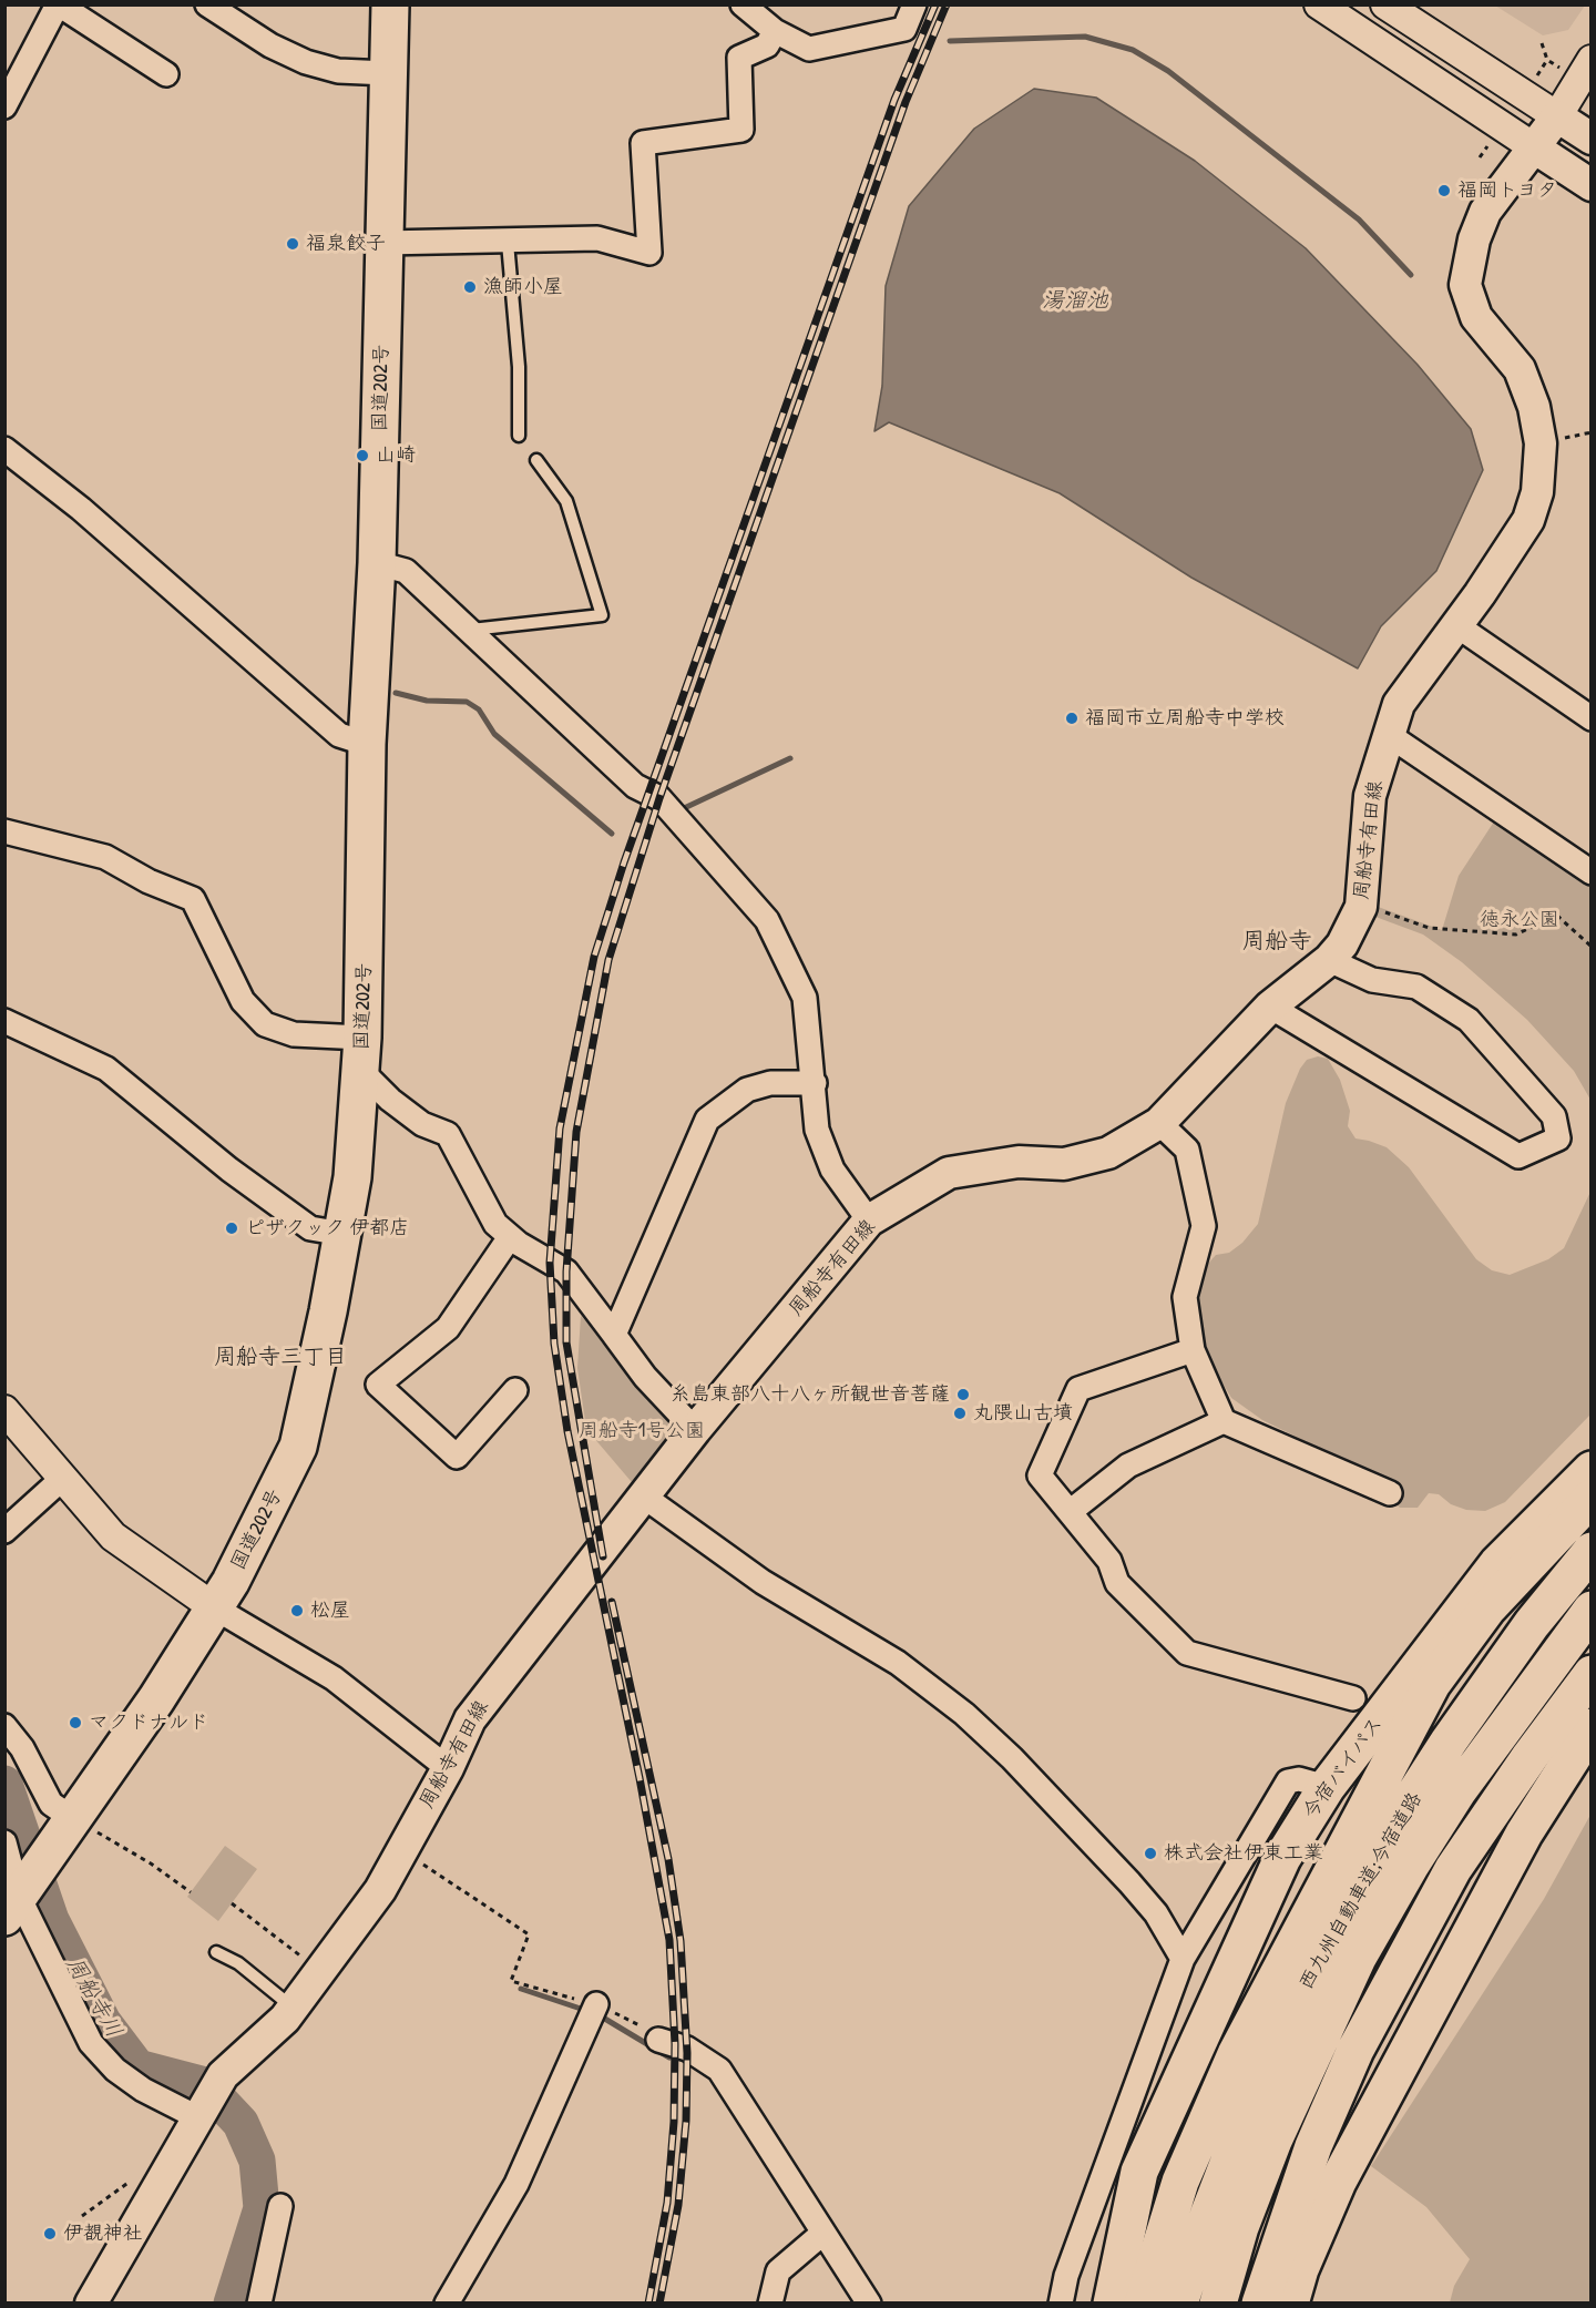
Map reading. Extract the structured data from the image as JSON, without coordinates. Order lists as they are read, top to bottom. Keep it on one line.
{"streets":{"highway":["国道202号","今宿バイパス","西九州自動車道;今宿道路"],"main road":["周船寺有田線"]},"districts":["周船寺","周船寺三丁目"],"water":["湯溜池","周船寺川"],"parks":["徳永公園","周船寺1号公園"],"places":["福岡トヨタ","福泉餃子","漁師小屋","山崎","福岡市立周船寺中学校","ピザクック 伊都店","糸島東部八十八ヶ所観世音菩薩","丸隈山古墳","松屋","マクドナルド","株式会社伊東工業","伊覩神社"]}
